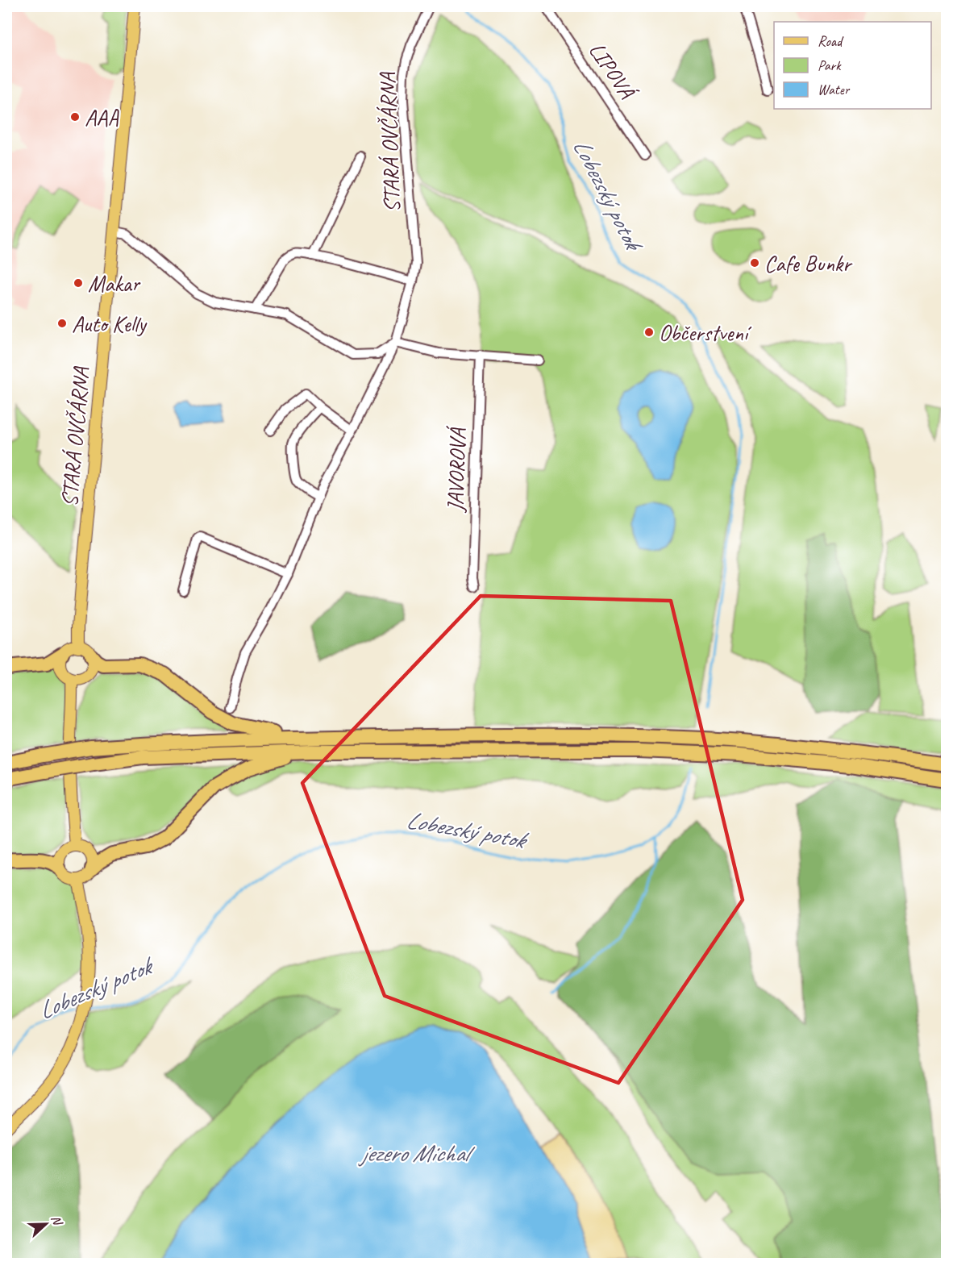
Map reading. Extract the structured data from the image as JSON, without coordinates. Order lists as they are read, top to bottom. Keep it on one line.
{"streets":{"main road":["STARÁ OVČÁRNA"],"street":["LIPOVÁ","JAVOROVÁ"]},"water":["Lobezský potok","jezero Michal"],"places":["AAA","Cafe Bunkr","Makar","Auto Kelly","Občerstvení"],"legend":["Road","Park","Water"],"north":"right"}
